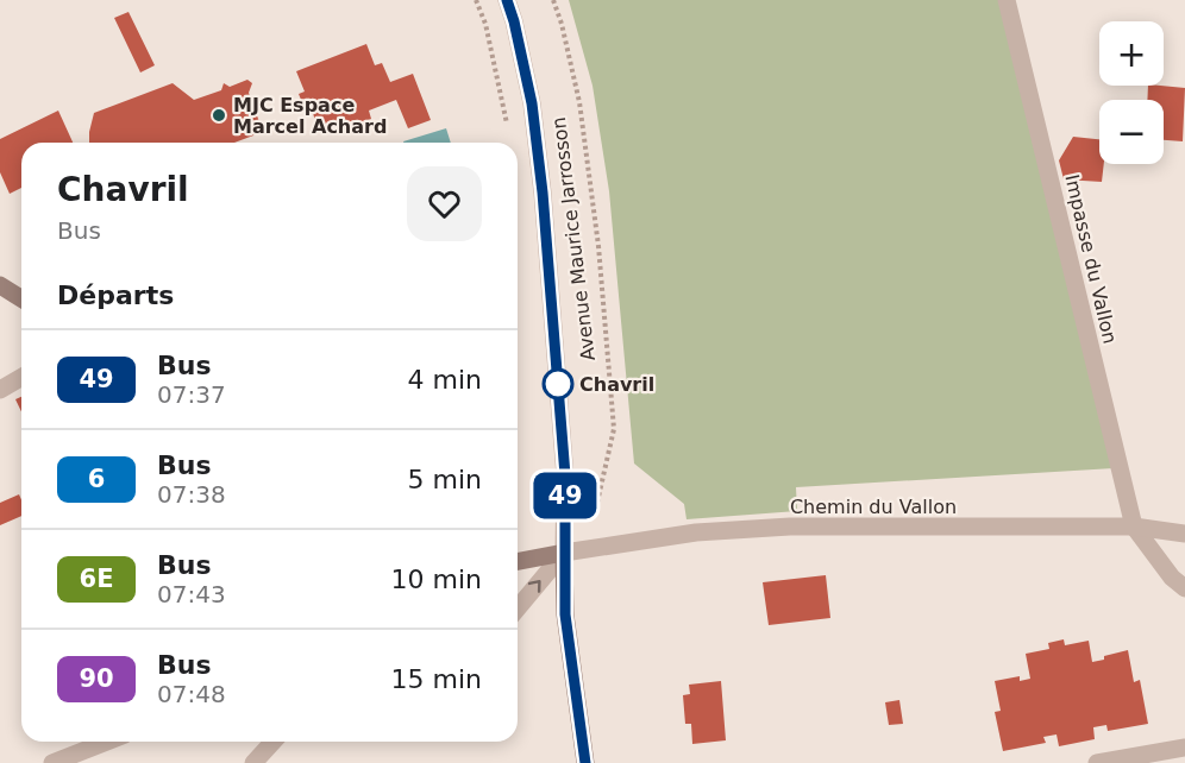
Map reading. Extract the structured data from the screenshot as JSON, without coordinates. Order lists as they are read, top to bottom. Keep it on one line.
{"streets":{"street":["Avenue Maurice Jarrosson","Impasse du Vallon","Chemin du Vallon"]},"crossings":[["Avenue Maurice Jarrosson","Chemin du Vallon"],["Impasse du Vallon","Chemin du Vallon"]],"places":["MJC Espace Marcel Achard","Chavril"],"lines":["bus line 49"],"page":{"on_map":"49","map_buttons":["+","−"],"heading":[["Chavril","Bus"],"Départs"],"list":[{"mark":"49","name":"Bus","note":"07:37","value":"4 min"},{"mark":"6","name":"Bus","note":"07:38","value":"5 min"},{"mark":"6E","name":"Bus","note":"07:43","value":"10 min"},{"mark":"90","name":"Bus","note":"07:48","value":"15 min"}]}}
